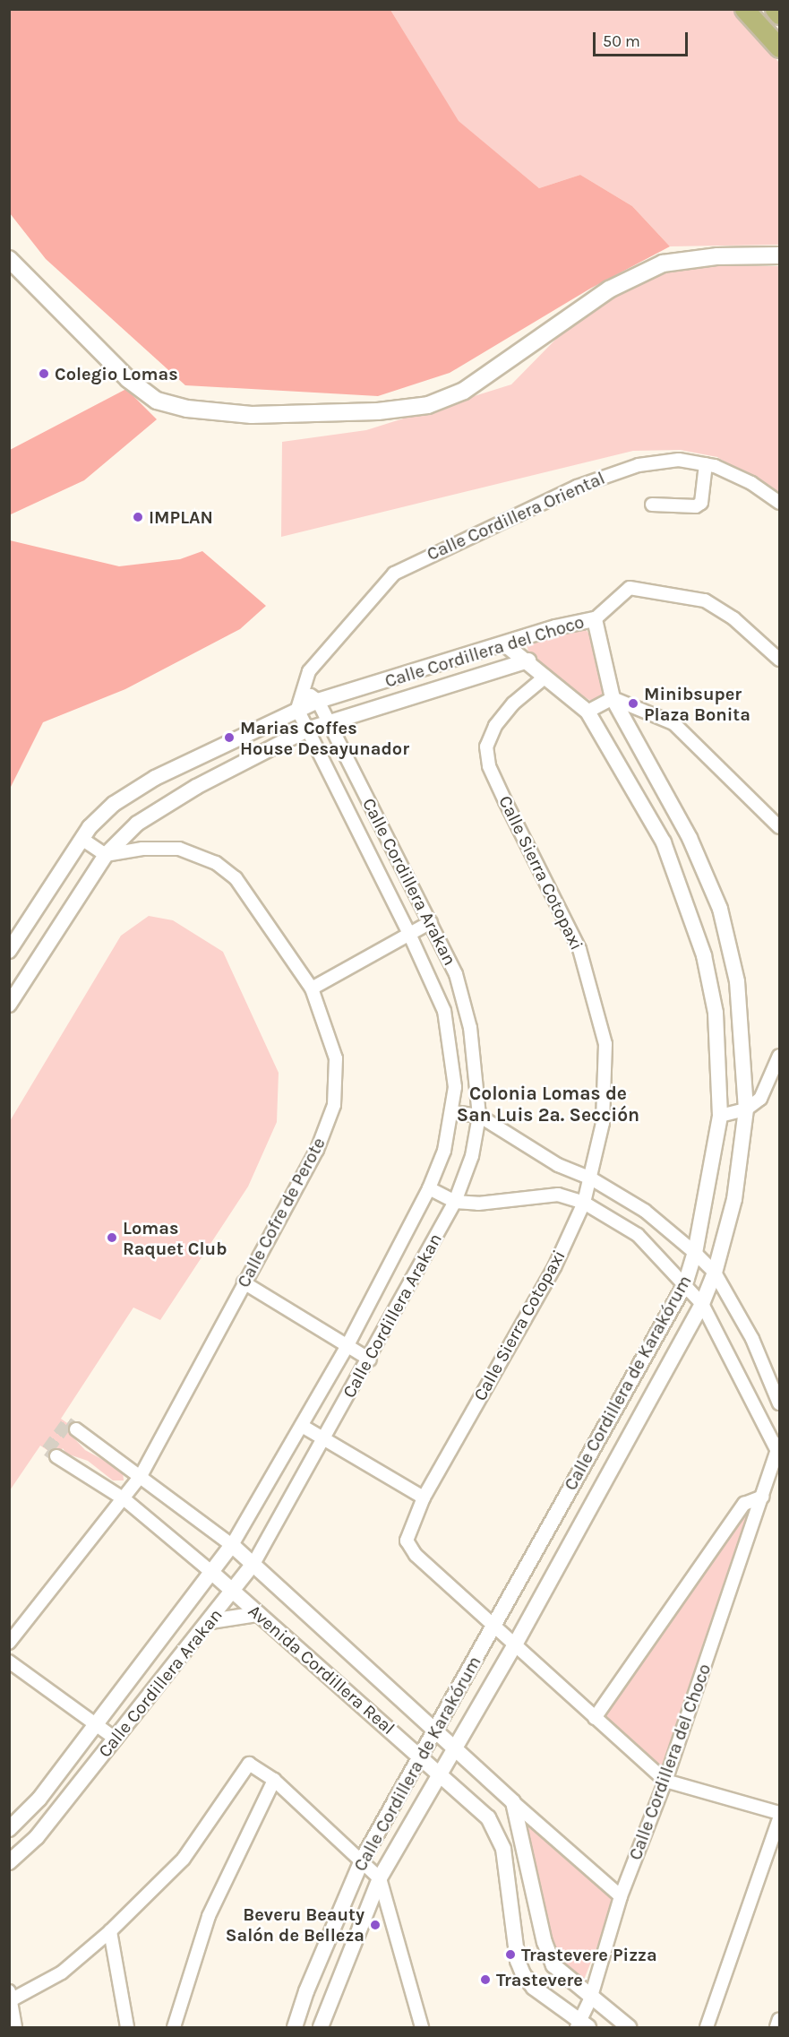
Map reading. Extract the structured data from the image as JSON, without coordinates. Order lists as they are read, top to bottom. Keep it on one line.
{"streets":{"street":["Calle Cordillera Oriental","Calle Cordillera del Choco","Calle Sierra Cotopaxi","Calle Cordillera Arakan","Calle Cofre de Perote","Calle Cordillera de Karakórum","Avenida Cordillera Real"]},"crossings":[["Calle Cordillera Oriental","Calle Cordillera del Choco"],["Calle Cordillera Oriental","Calle Cordillera Arakan"],["Calle Cordillera del Choco","Calle Sierra Cotopaxi"],["Calle Cordillera del Choco","Calle Cordillera Arakan"],["Calle Cordillera del Choco","Calle Cofre de Perote"],["Calle Cordillera del Choco","Calle Cordillera de Karakórum"],["Calle Cordillera del Choco","Avenida Cordillera Real"],["Calle Sierra Cotopaxi","Calle Cordillera de Karakórum"],["Calle Cordillera Arakan","Avenida Cordillera Real"],["Calle Cofre de Perote","Avenida Cordillera Real"],["Calle Cordillera de Karakórum","Avenida Cordillera Real"]],"districts":["Colonia Lomas de San Luis 2a. Sección"],"places":["Colegio Lomas","IMPLAN","Minibsuper Plaza Bonita","Marias Coffes House Desayunador","Lomas Raquet Club","Beveru Beauty Salón de Belleza","Trastevere Pizza","Trastevere"],"scale_bar":"50 m"}
